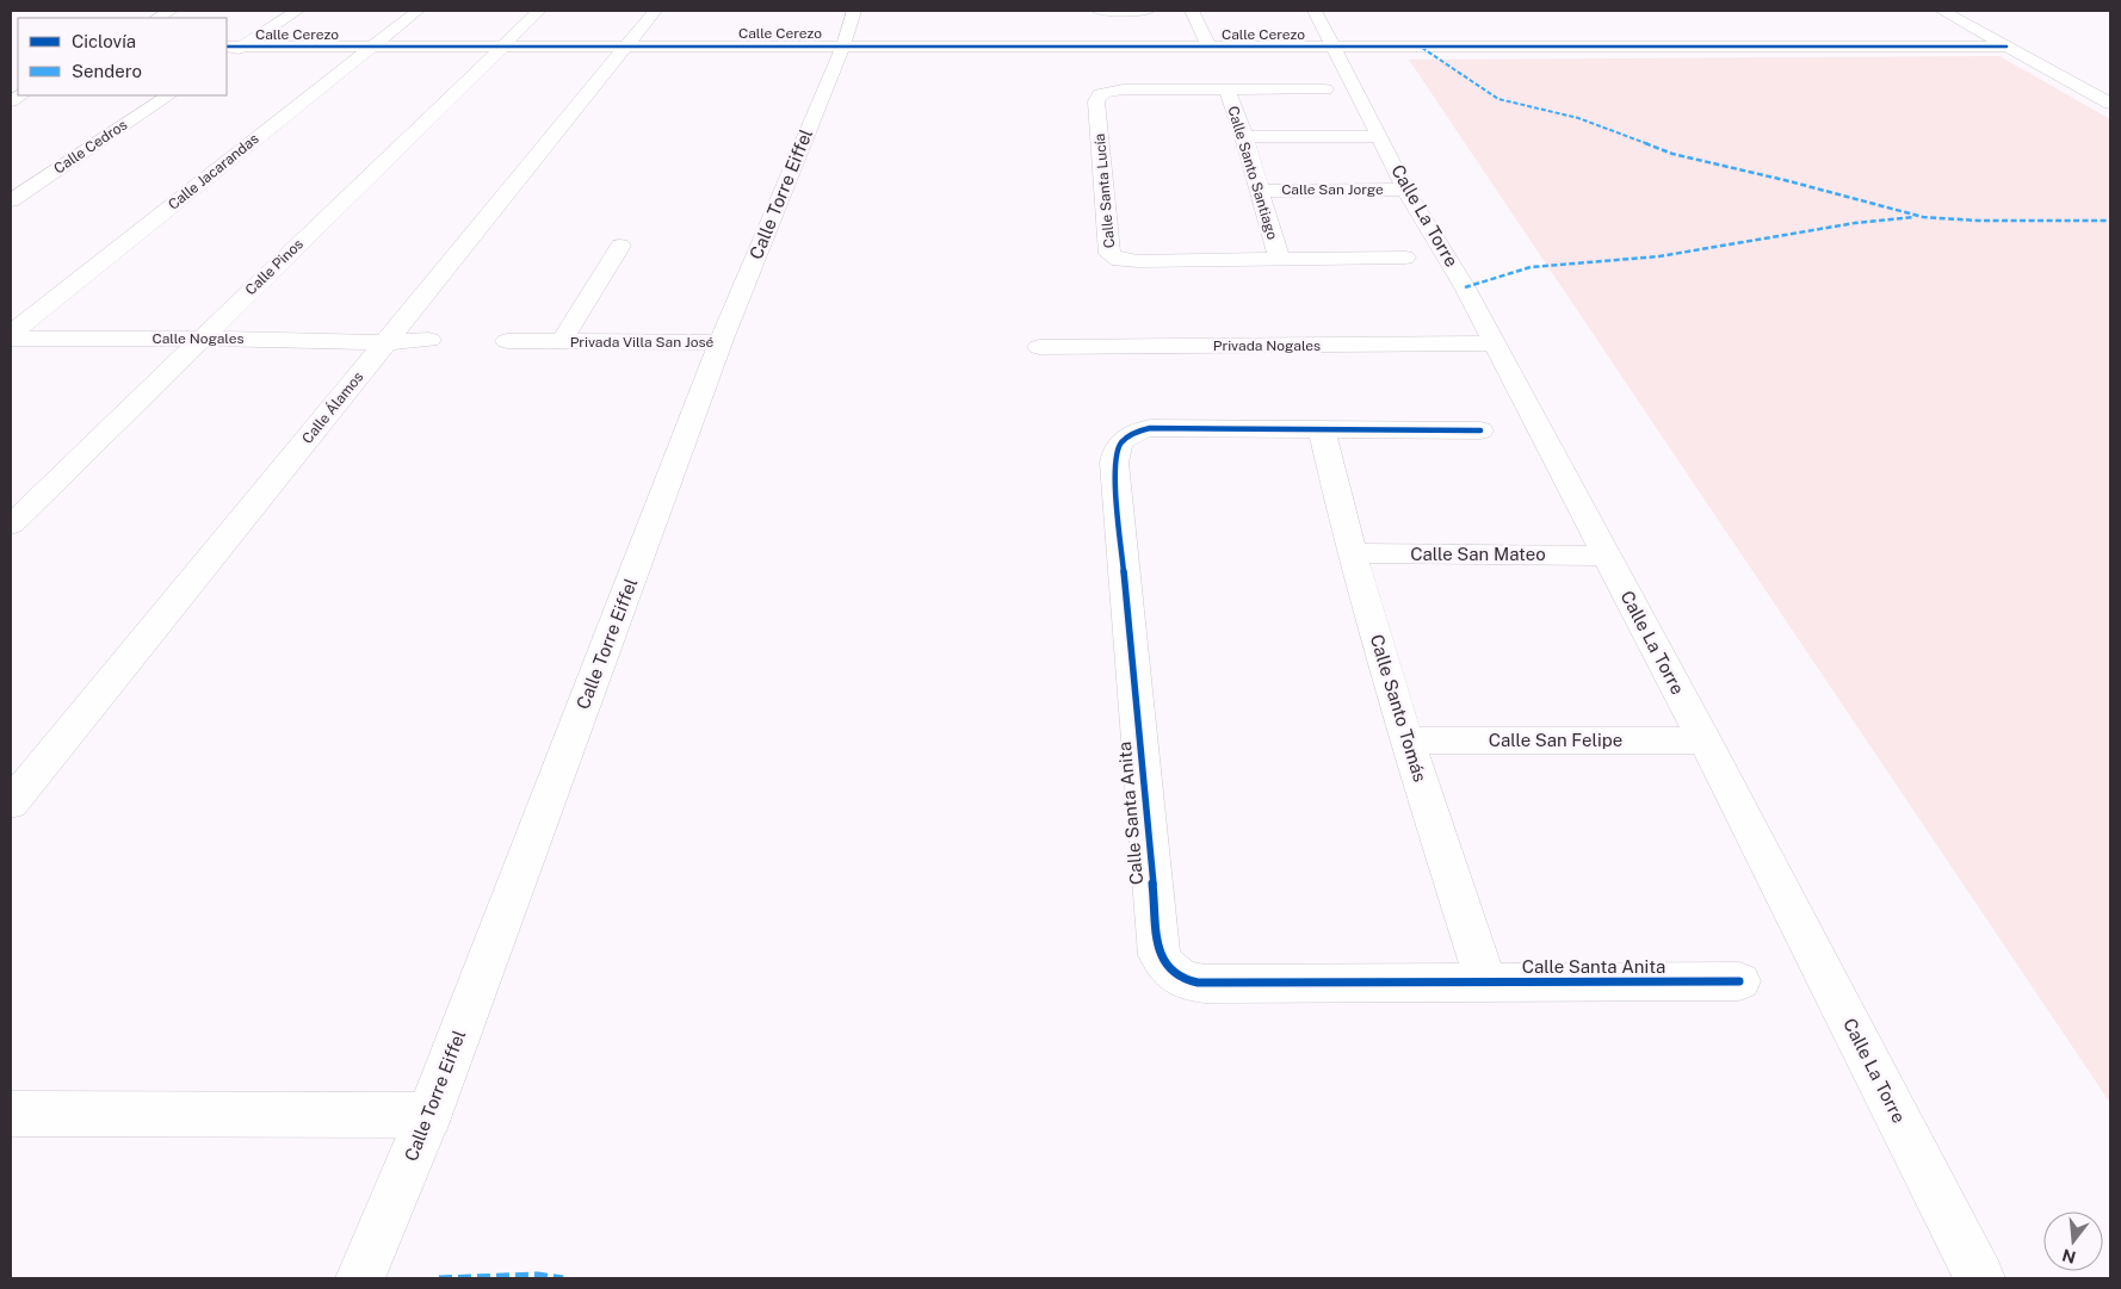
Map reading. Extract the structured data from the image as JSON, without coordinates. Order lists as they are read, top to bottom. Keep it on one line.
{"streets":{"street":["Calle Cerezo","Calle Cedros","Calle Jacarandas","Calle Santo Santiago","Calle San Jorge","Calle Santa Lucía","Calle Torre Eiffel","Calle La Torre","Calle Pinos","Calle Nogales","Privada Villa San José","Privada Nogales","Calle Álamos","Calle San Mateo","Calle Santo Tomás","Calle San Felipe","Calle Santa Anita"]},"crossings":[["Calle Cerezo","Calle Jacarandas"],["Calle Cerezo","Calle Torre Eiffel"],["Calle Cerezo","Calle La Torre"],["Calle Cerezo","Calle Pinos"],["Calle Cerezo","Calle Álamos"],["Calle Santo Santiago","Calle San Jorge"],["Calle Santo Santiago","Calle Santa Lucía"],["Calle San Jorge","Calle La Torre"],["Calle Torre Eiffel","Privada Villa San José"],["Calle La Torre","Privada Nogales"],["Calle La Torre","Calle San Mateo"],["Calle La Torre","Calle San Felipe"],["Calle Pinos","Calle Nogales"],["Calle Nogales","Calle Álamos"],["Calle San Mateo","Calle Santo Tomás"],["Calle Santo Tomás","Calle San Felipe"],["Calle Santo Tomás","Calle Santa Anita"]],"legend":["Ciclovía","Sendero"],"north":"bottom"}
